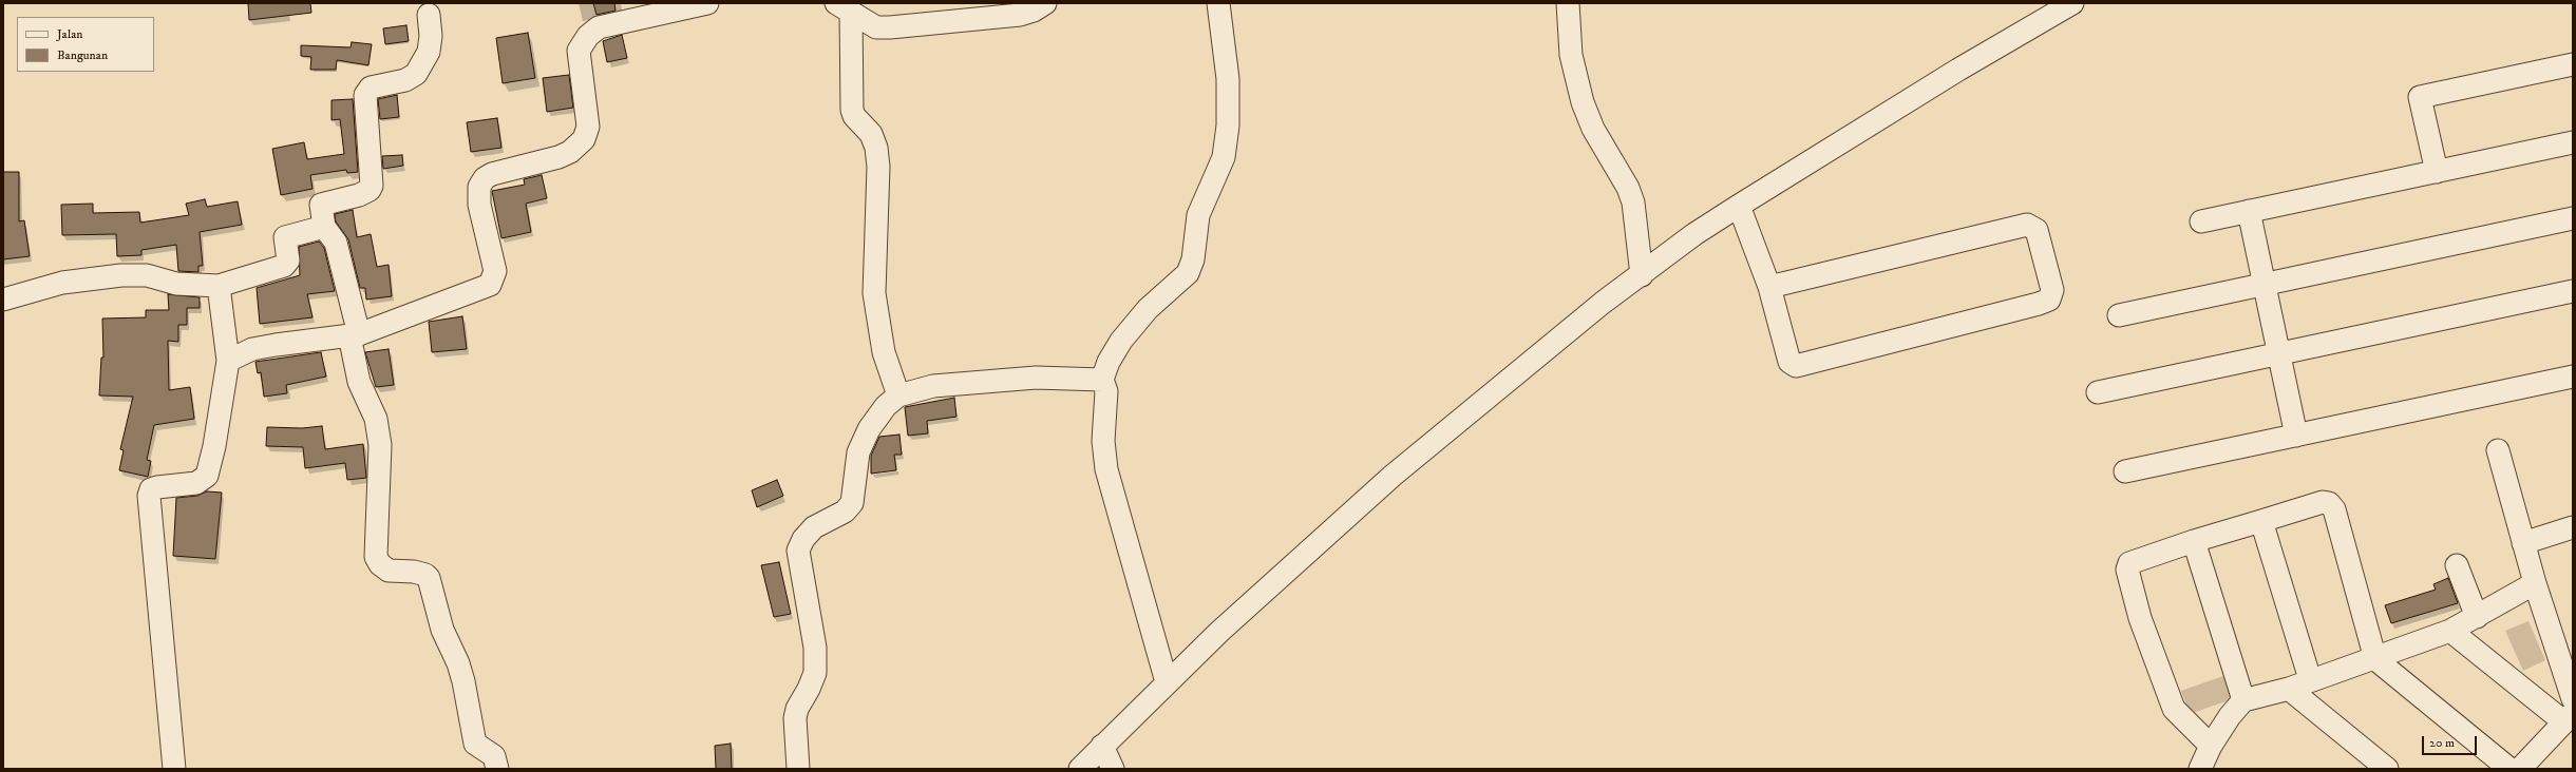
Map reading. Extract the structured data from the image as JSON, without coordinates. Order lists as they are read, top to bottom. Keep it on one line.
{"legend":["Jalan","Bangunan"],"scale_bar":"20 m"}
